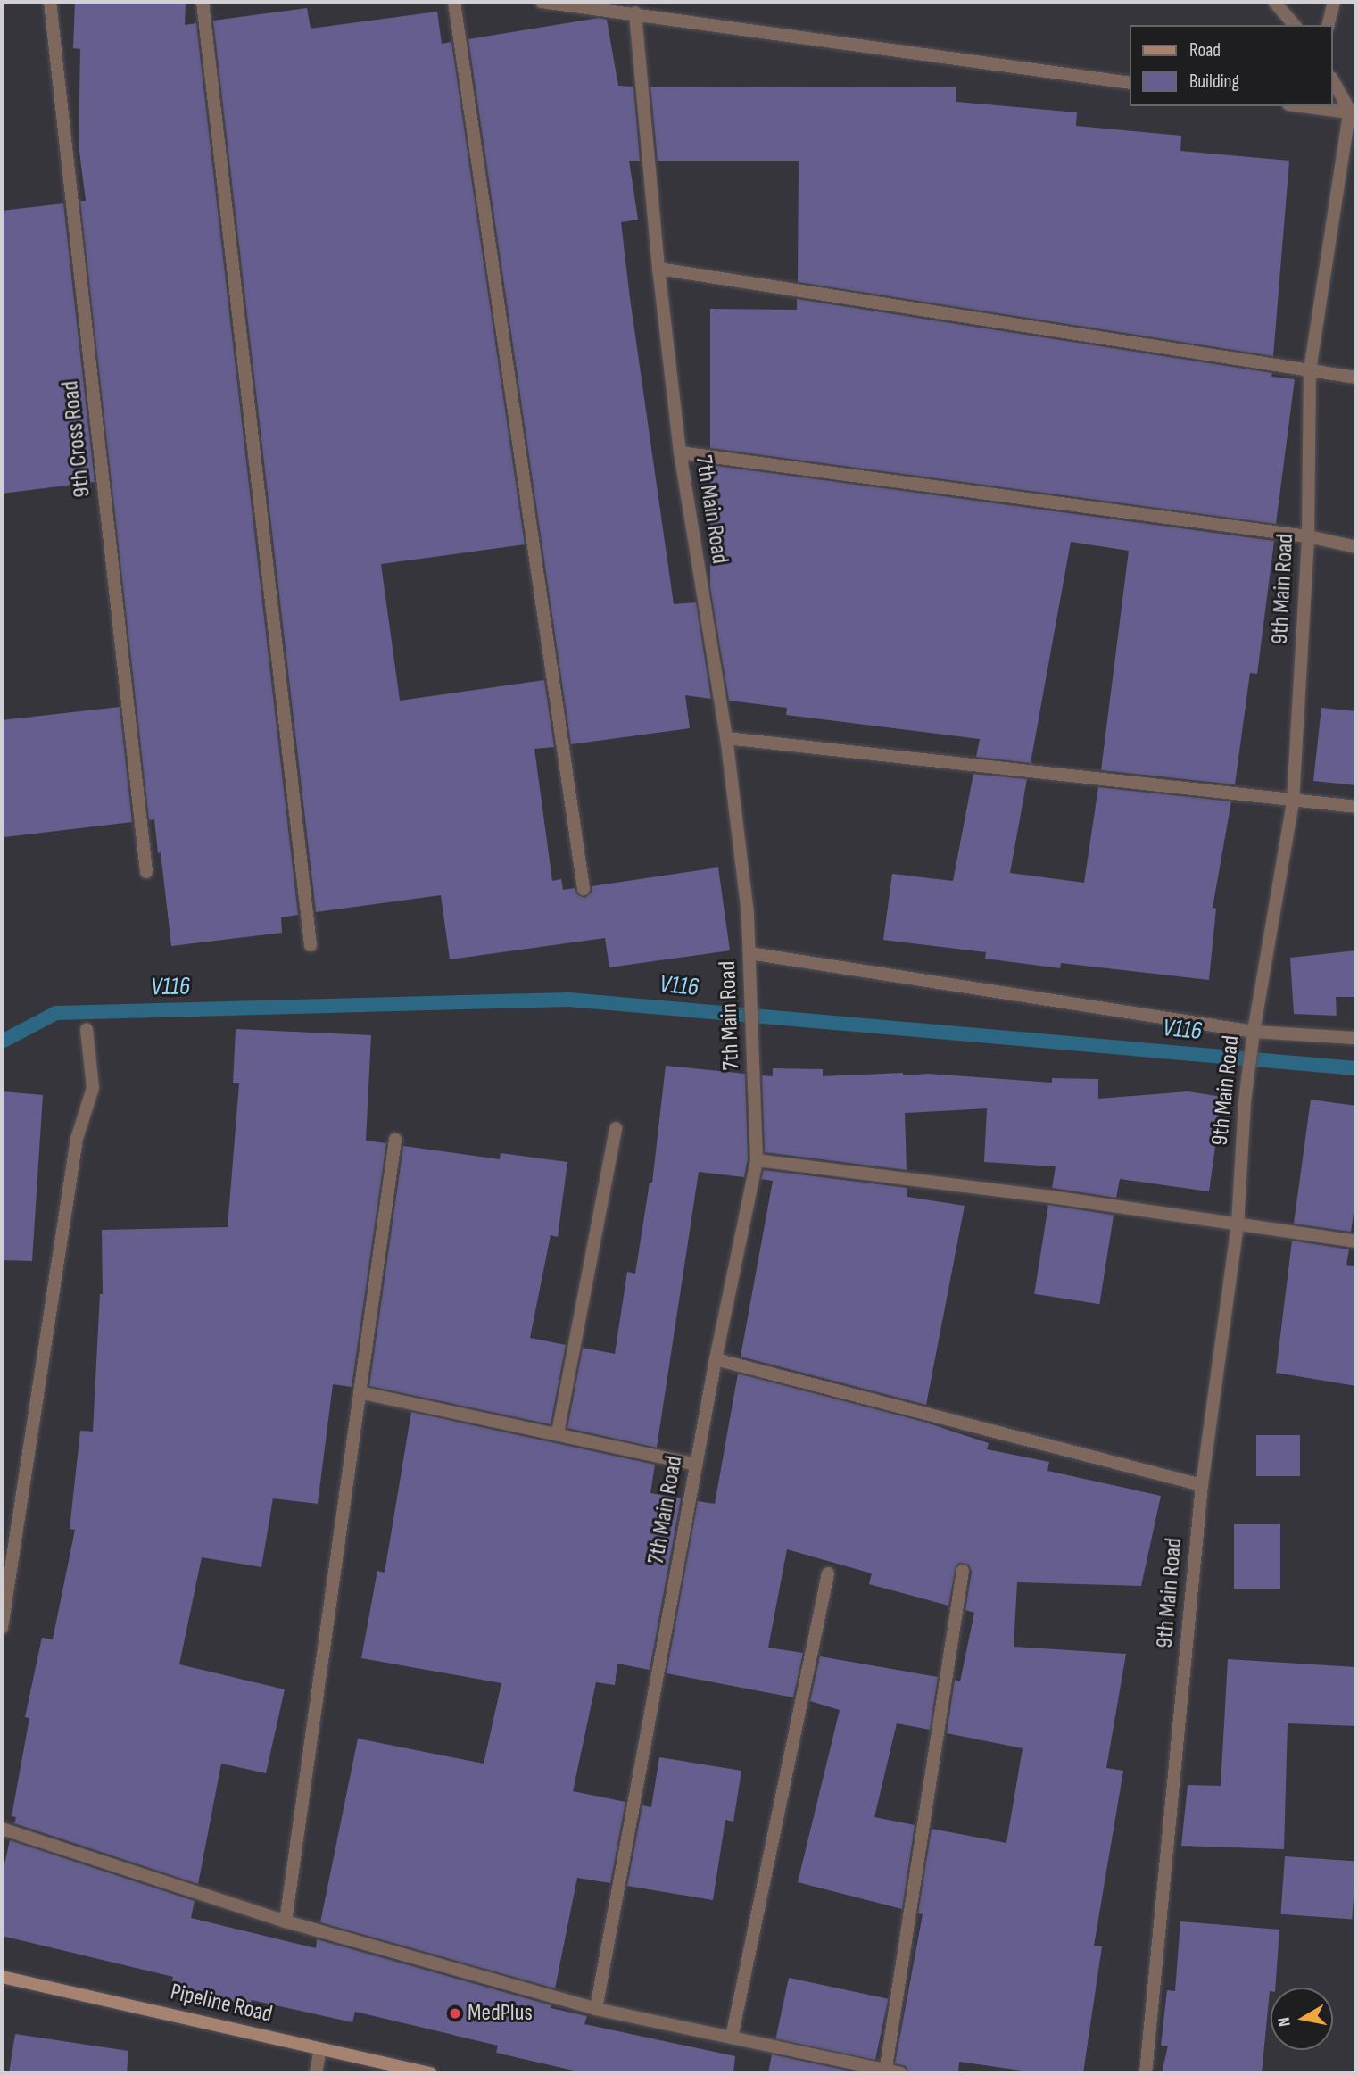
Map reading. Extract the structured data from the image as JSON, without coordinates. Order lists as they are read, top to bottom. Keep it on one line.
{"streets":{"main road":["Pipeline Road"],"street":["9th Cross Road","7th Main Road","9th Main Road"]},"water":["V116"],"places":["MedPlus"],"legend":["Road","Building"],"north":"left"}
